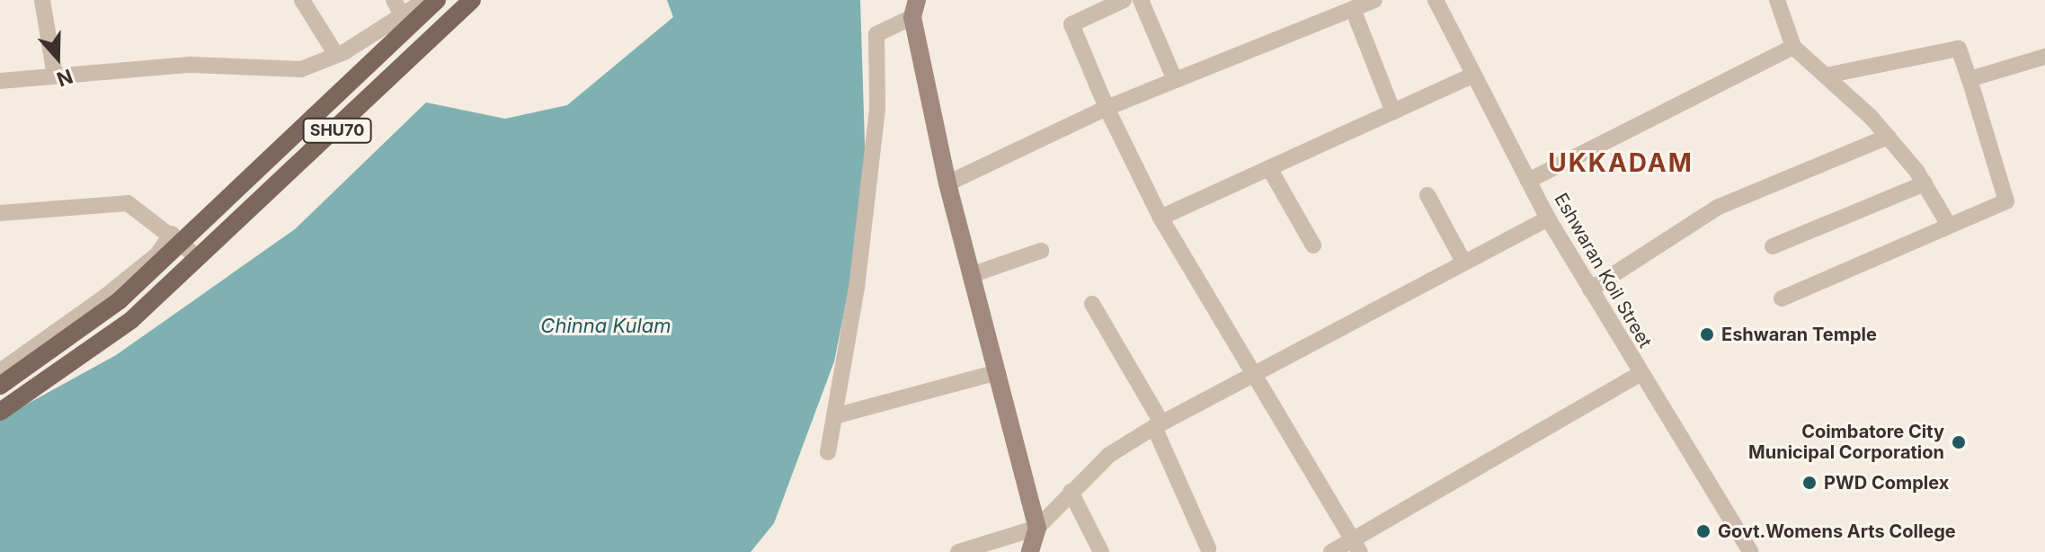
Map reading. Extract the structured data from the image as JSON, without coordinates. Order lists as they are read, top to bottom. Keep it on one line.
{"streets":{"main road":["SHU70"],"street":["Eshwaran Koil Street"]},"districts":["UKKADAM"],"water":["Chinna Kulam"],"places":["Eshwaran Temple","Coimbatore City Municipal Corporation","PWD Complex","Govt.Womens Arts College"],"north":"bottom"}
